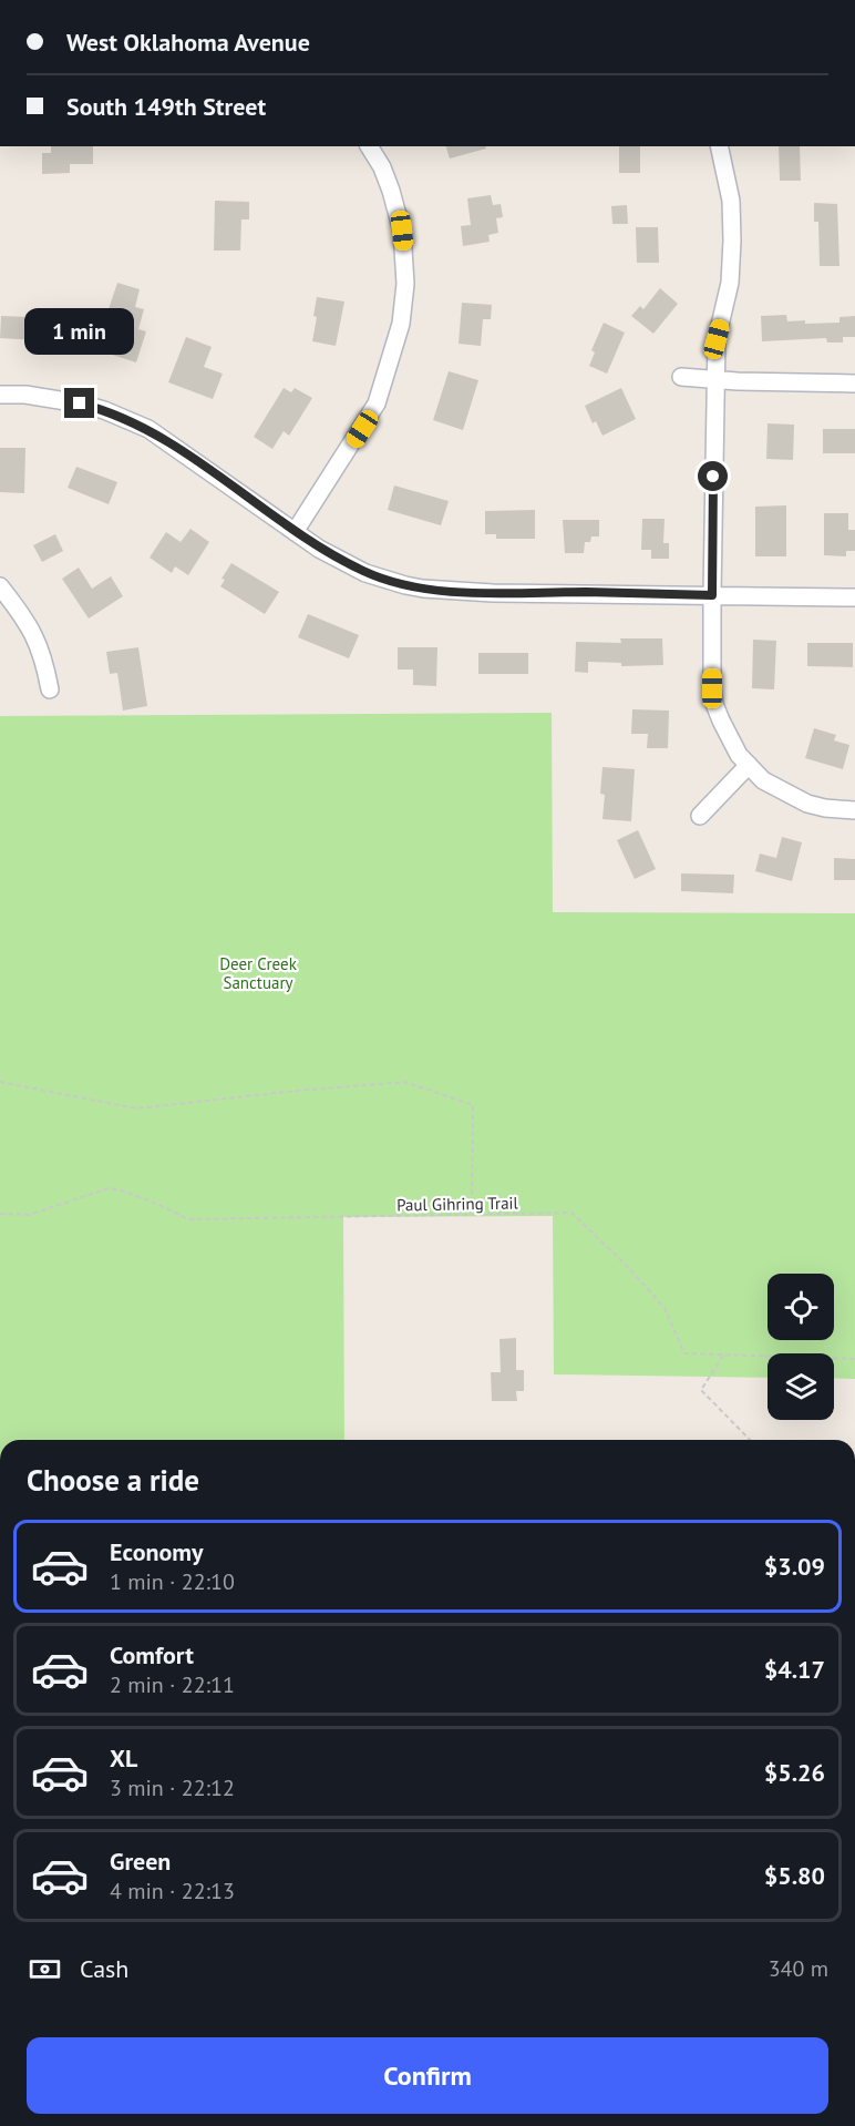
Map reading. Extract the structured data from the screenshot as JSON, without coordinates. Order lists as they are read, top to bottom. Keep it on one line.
{"streets":{"path":["Paul Gihring Trail"]},"parks":["Deer Creek Sanctuary"],"page":{"banner":["West Oklahoma Avenue","South 149th Street"],"bubble":"1 min","heading":"Choose a ride","list":[{"name":"Economy","note":"1 min · 22:10","value":"$3.09"},{"name":"Comfort","note":"2 min · 22:11","value":"$4.17"},{"name":"XL","note":"3 min · 22:12","value":"$5.26"},{"name":"Green","note":"4 min · 22:13","value":"$5.80"}],"pay":["Cash","340 m"],"buttons":"Confirm"}}
